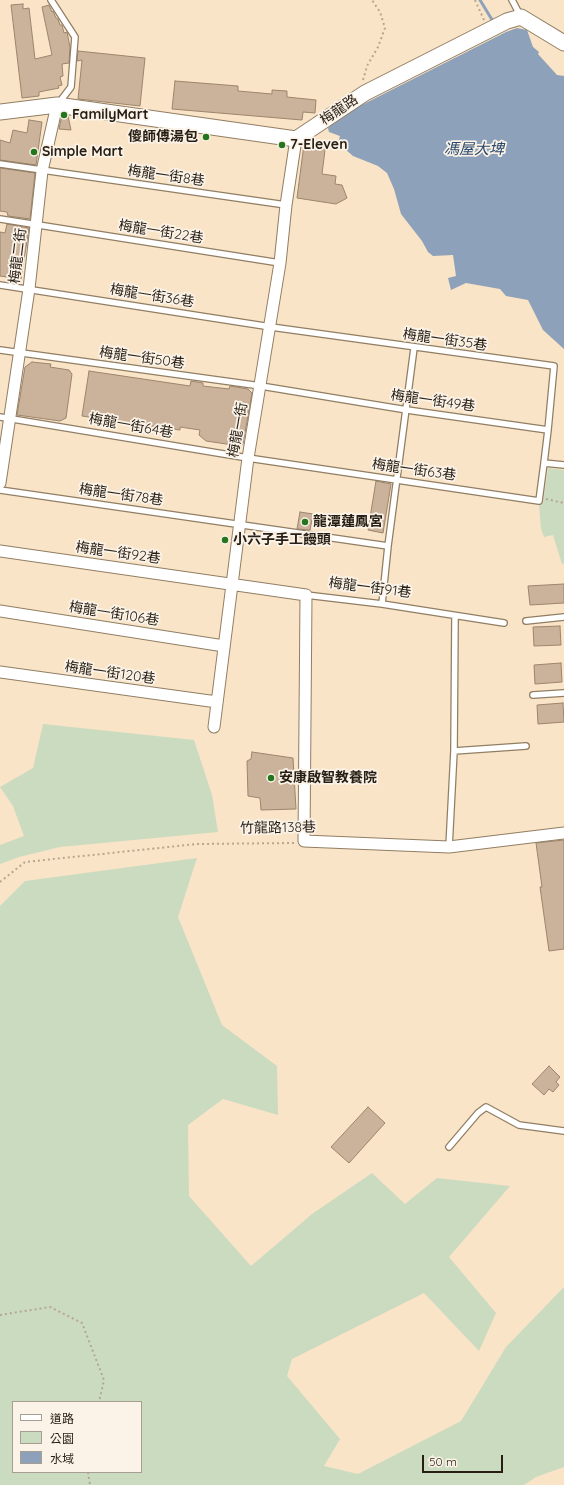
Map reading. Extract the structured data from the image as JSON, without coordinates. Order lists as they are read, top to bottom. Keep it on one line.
{"streets":{"street":["梅龍路","梅龍二街","梅龍一街","梅龍一街92巷","梅龍一街91巷","梅龍一街106巷","梅龍一街120巷","竹龍路138巷"],"lane":["梅龍一街8巷","梅龍一街22巷","梅龍一街36巷","梅龍一街35巷","梅龍一街50巷","梅龍一街49巷","梅龍一街64巷","梅龍一街63巷","梅龍一街78巷"]},"crossings":[["梅龍路","梅龍一街"],["梅龍一街8巷","梅龍二街"],["梅龍一街8巷","梅龍一街"],["梅龍一街22巷","梅龍二街"],["梅龍一街22巷","梅龍一街"],["梅龍二街","梅龍一街36巷"],["梅龍二街","梅龍一街50巷"],["梅龍二街","梅龍一街64巷"],["梅龍一街36巷","梅龍一街35巷"],["梅龍一街36巷","梅龍一街"],["梅龍一街35巷","梅龍一街49巷"],["梅龍一街35巷","梅龍一街"],["梅龍一街50巷","梅龍一街49巷"],["梅龍一街50巷","梅龍一街"],["梅龍一街49巷","梅龍一街"],["梅龍一街64巷","梅龍一街"],["梅龍一街64巷","梅龍一街63巷"],["梅龍一街","梅龍一街63巷"],["梅龍一街","梅龍一街78巷"],["梅龍一街","梅龍一街92巷"],["梅龍一街","梅龍一街91巷"],["梅龍一街","梅龍一街106巷"],["梅龍一街","梅龍一街120巷"],["梅龍一街92巷","梅龍一街91巷"]],"water":["馮屋大埤"],"places":["FamilyMart","傻師傅湯包","7-Eleven","Simple Mart","龍潭蓮鳳宮","小六子手工饅頭","安康啟智教養院"],"legend":["道路","公園","水域"],"scale_bar":"50 m"}
